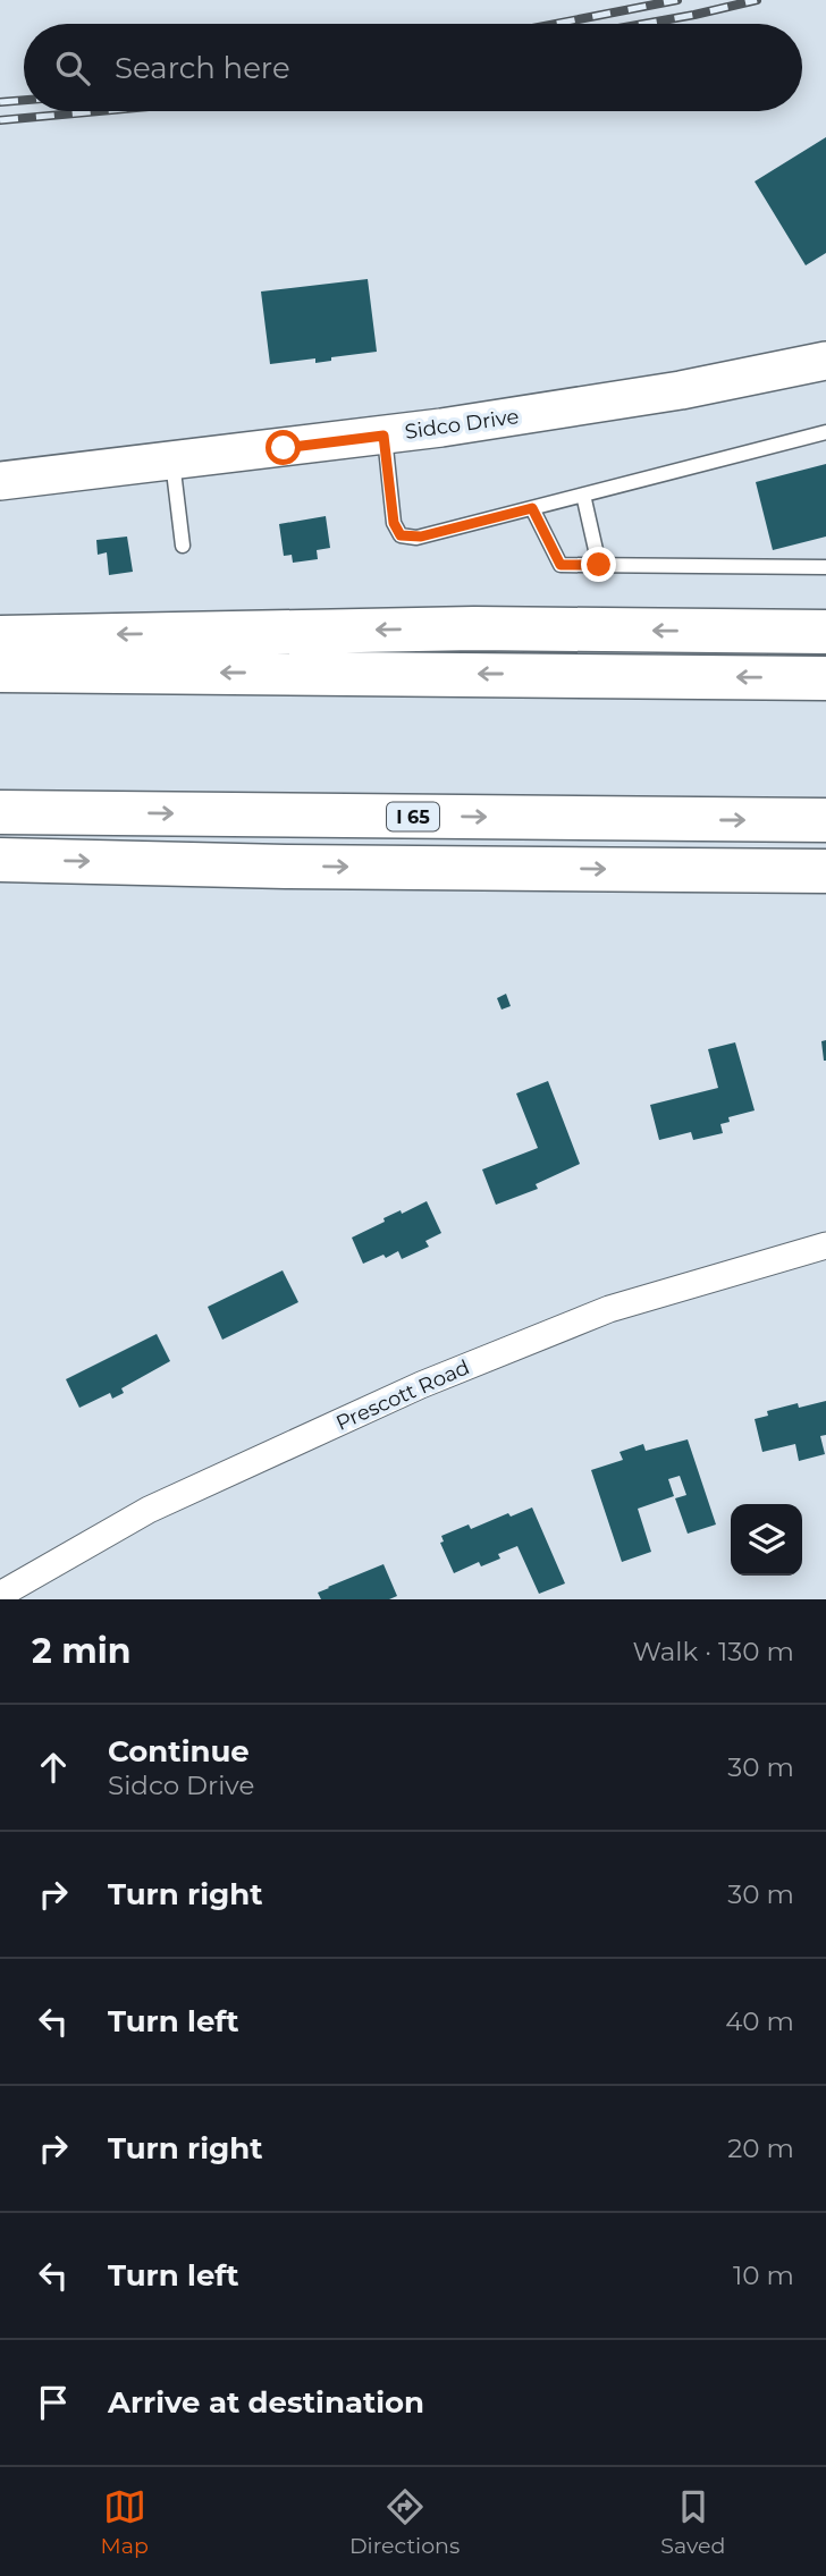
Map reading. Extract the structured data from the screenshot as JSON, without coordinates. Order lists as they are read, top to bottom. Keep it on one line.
{"streets":{"highway":["I 65"],"main road":["Sidco Drive"],"street":["Prescott Road"]},"page":{"search":"Search here","heading":["2 min","Walk · 130 m"],"list":[["Continue","Sidco Drive","30 m"],["Turn right","30 m"],["Turn left","40 m"],["Turn right","20 m"],["Turn left","10 m"],"Arrive at destination"],"nav":["Map","Directions","Saved"]}}
